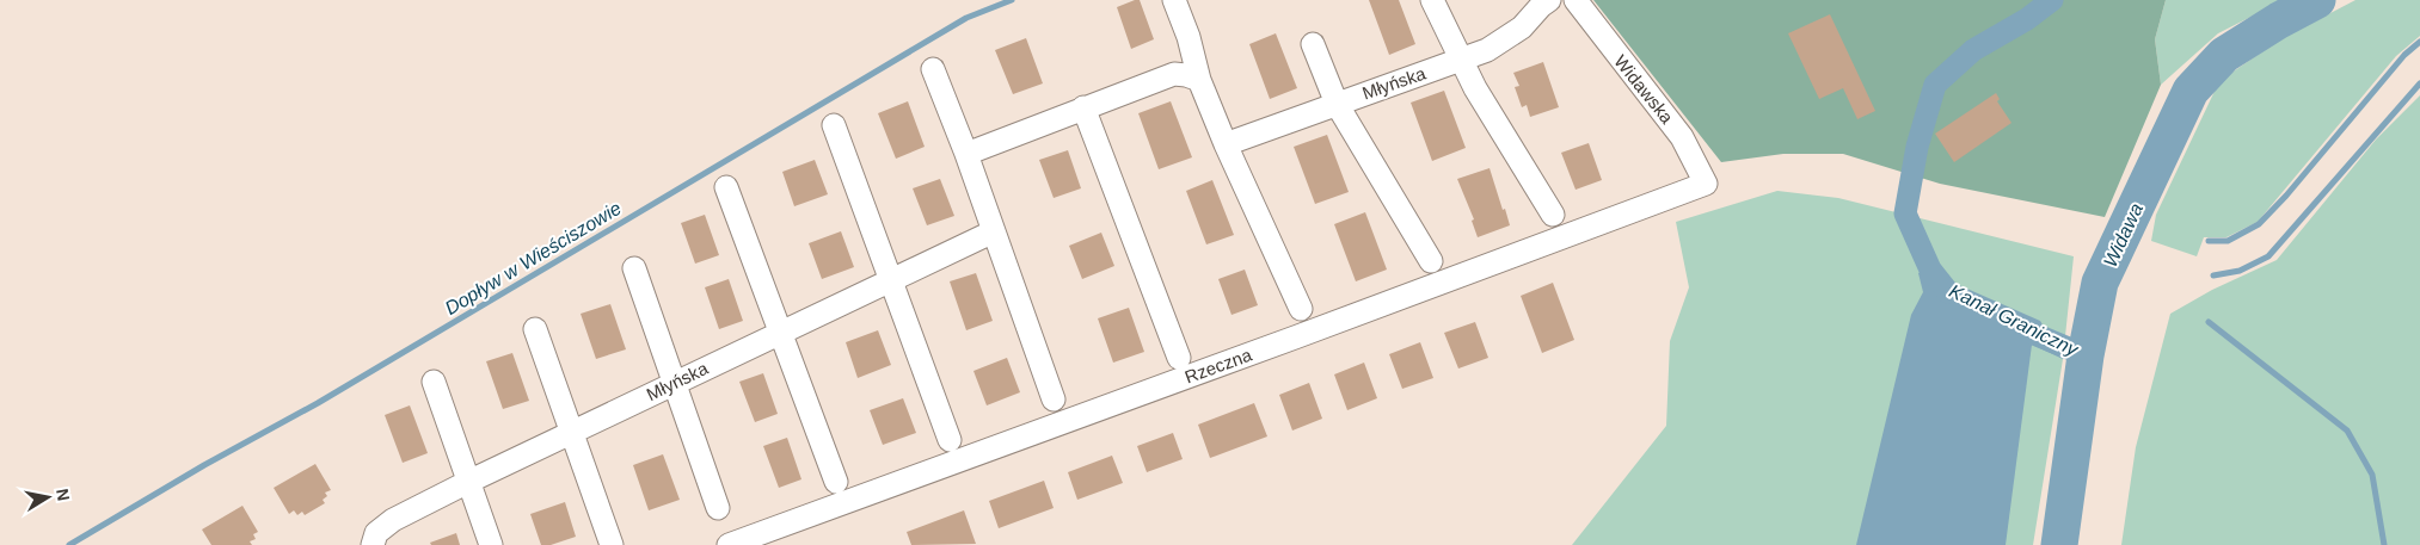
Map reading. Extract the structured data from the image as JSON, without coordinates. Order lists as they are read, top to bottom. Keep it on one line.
{"streets":{"street":["Młyńska","Widawska","Rzeczna"]},"crossings":[["Widawska","Rzeczna"]],"water":["Widawa","Dopływ w Wieściszowie","Kanał Graniczny"],"north":"right"}
